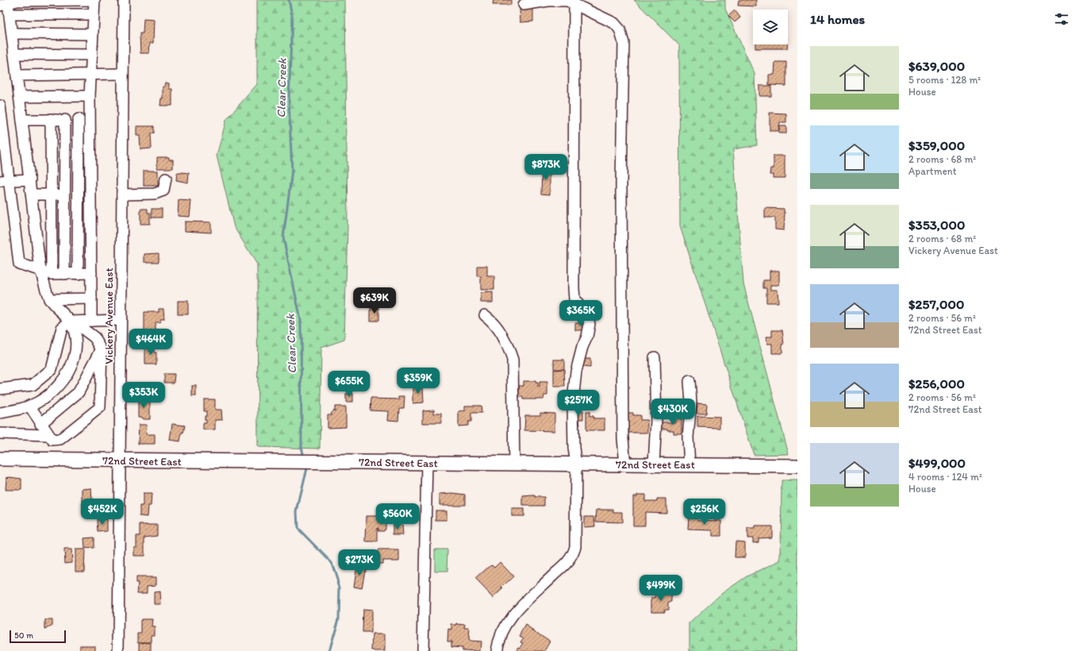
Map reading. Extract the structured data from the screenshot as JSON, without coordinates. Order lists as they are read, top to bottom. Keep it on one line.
{"streets":{"main road":["72nd Street East"],"street":["Vickery Avenue East"]},"crossings":[["Vickery Avenue East","72nd Street East"]],"water":["Clear Creek"],"scale_bar":"50 m","page":{"heading":"14 homes","list":[{"name":"$639,000","note":"5 rooms · 128 m² · House"},{"name":"$359,000","note":"2 rooms · 68 m² · Apartment"},{"name":"$353,000","note":"2 rooms · 68 m² · Vickery Avenue East"},{"name":"$257,000","note":"2 rooms · 56 m² · 72nd Street East"},{"name":"$256,000","note":"2 rooms · 56 m² · 72nd Street East"},{"name":"$499,000","note":"4 rooms · 124 m² · House"}],"price":["$873K","$639K","$365K","$464K","$359K","$655K","$353K","$257K","$430K","$452K","$256K","$560K","$273K","$499K"],"scale":"50 m"}}
